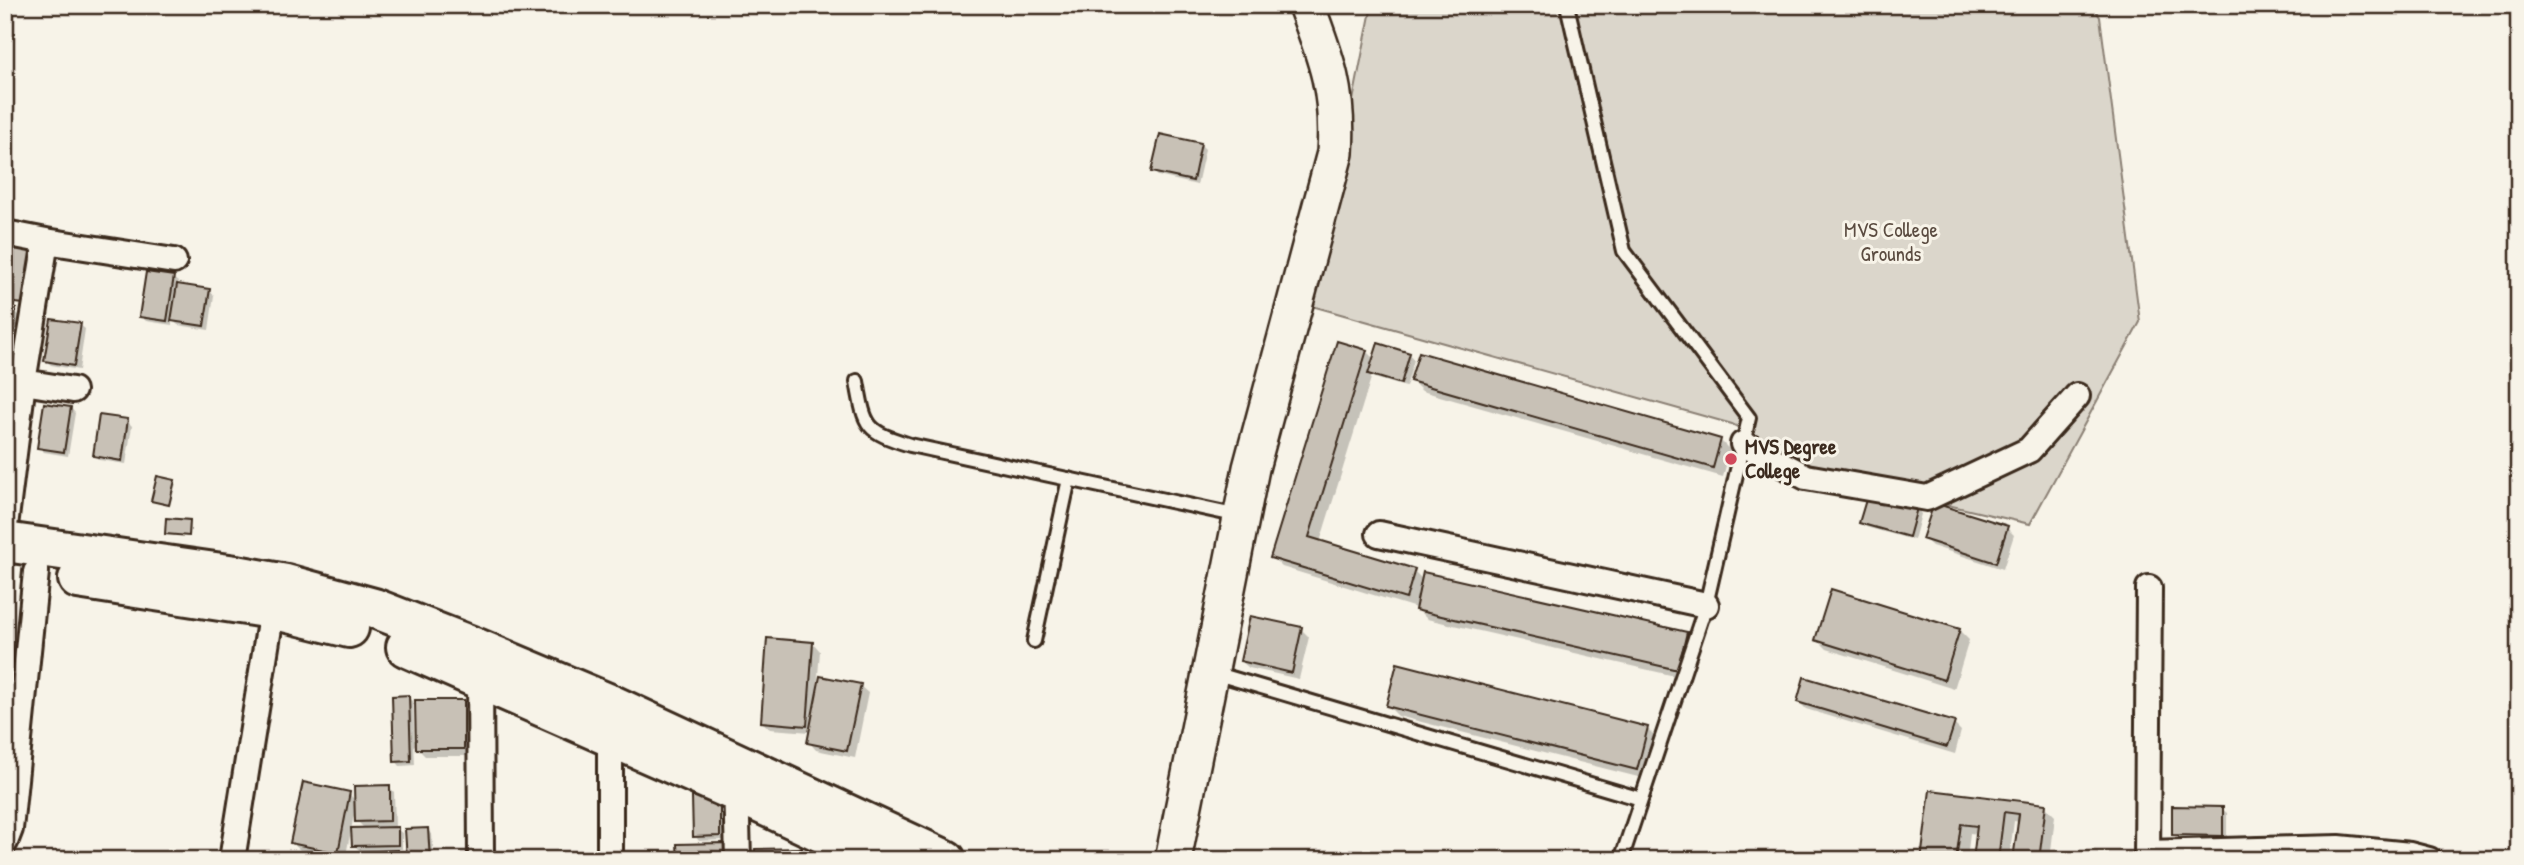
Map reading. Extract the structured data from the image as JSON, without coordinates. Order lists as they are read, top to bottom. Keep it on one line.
{"parks":["MVS College Grounds"],"places":["MVS Degree College"]}
